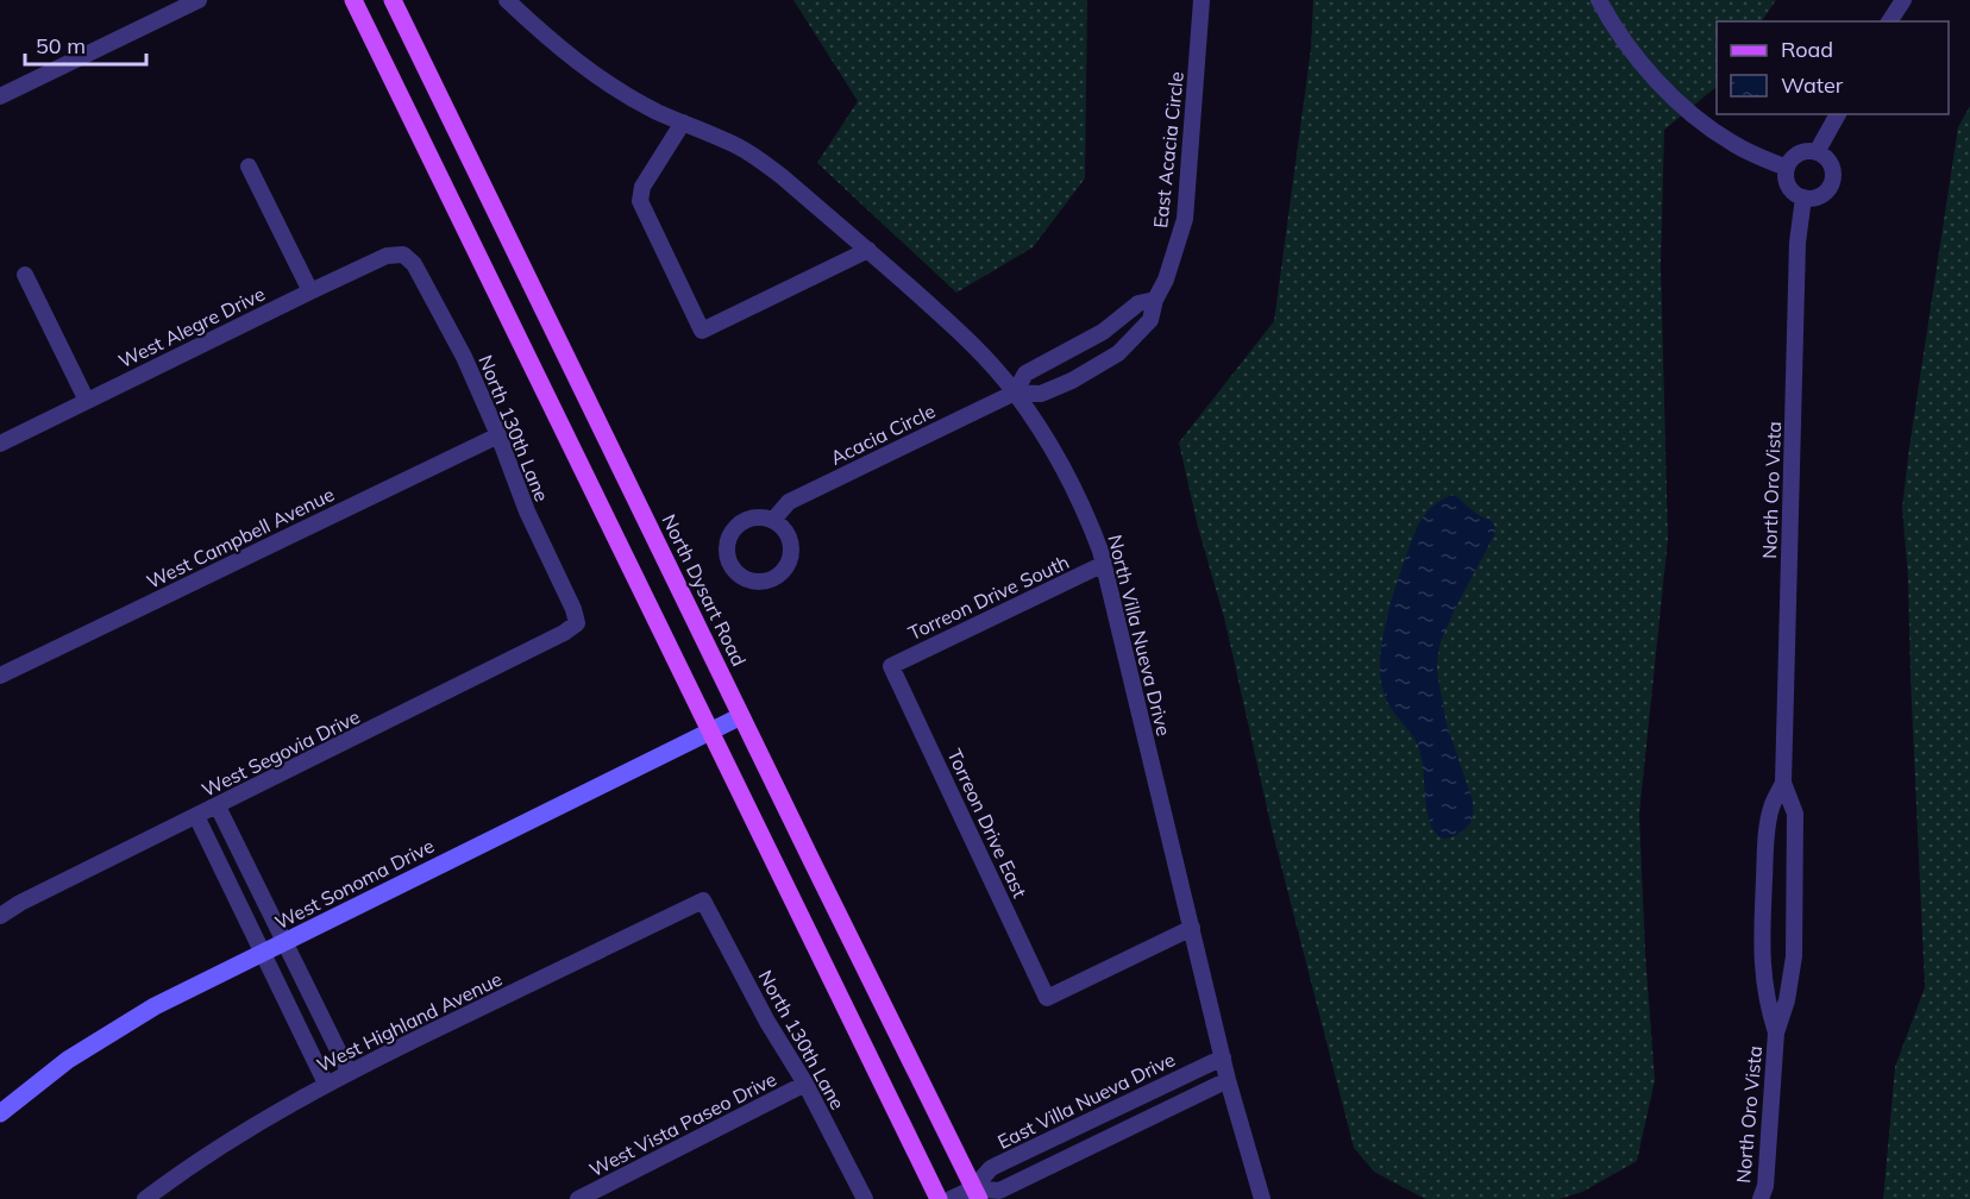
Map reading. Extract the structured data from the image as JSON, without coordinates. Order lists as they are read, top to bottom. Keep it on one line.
{"streets":{"main road":["North Dysart Road"],"street":["East Acacia Circle","West Alegre Drive","North 130th Lane","Acacia Circle","North Oro Vista","West Campbell Avenue","Torreon Drive South","North Villa Nueva Drive","West Segovia Drive","Torreon Drive East","West Sonoma Drive","West Highland Avenue","East Villa Nueva Drive","West Vista Paseo Drive"]},"crossings":[["East Acacia Circle","Acacia Circle"],["East Acacia Circle","North Villa Nueva Drive"],["West Alegre Drive","North 130th Lane"],["North 130th Lane","West Campbell Avenue"],["North 130th Lane","West Segovia Drive"],["North 130th Lane","West Highland Avenue"],["North 130th Lane","West Vista Paseo Drive"],["Acacia Circle","North Villa Nueva Drive"],["North Dysart Road","West Sonoma Drive"],["North Dysart Road","East Villa Nueva Drive"],["Torreon Drive South","North Villa Nueva Drive"],["Torreon Drive South","Torreon Drive East"],["North Villa Nueva Drive","Torreon Drive East"],["North Villa Nueva Drive","East Villa Nueva Drive"]],"legend":["Road","Water"],"scale_bar":"50 m"}
